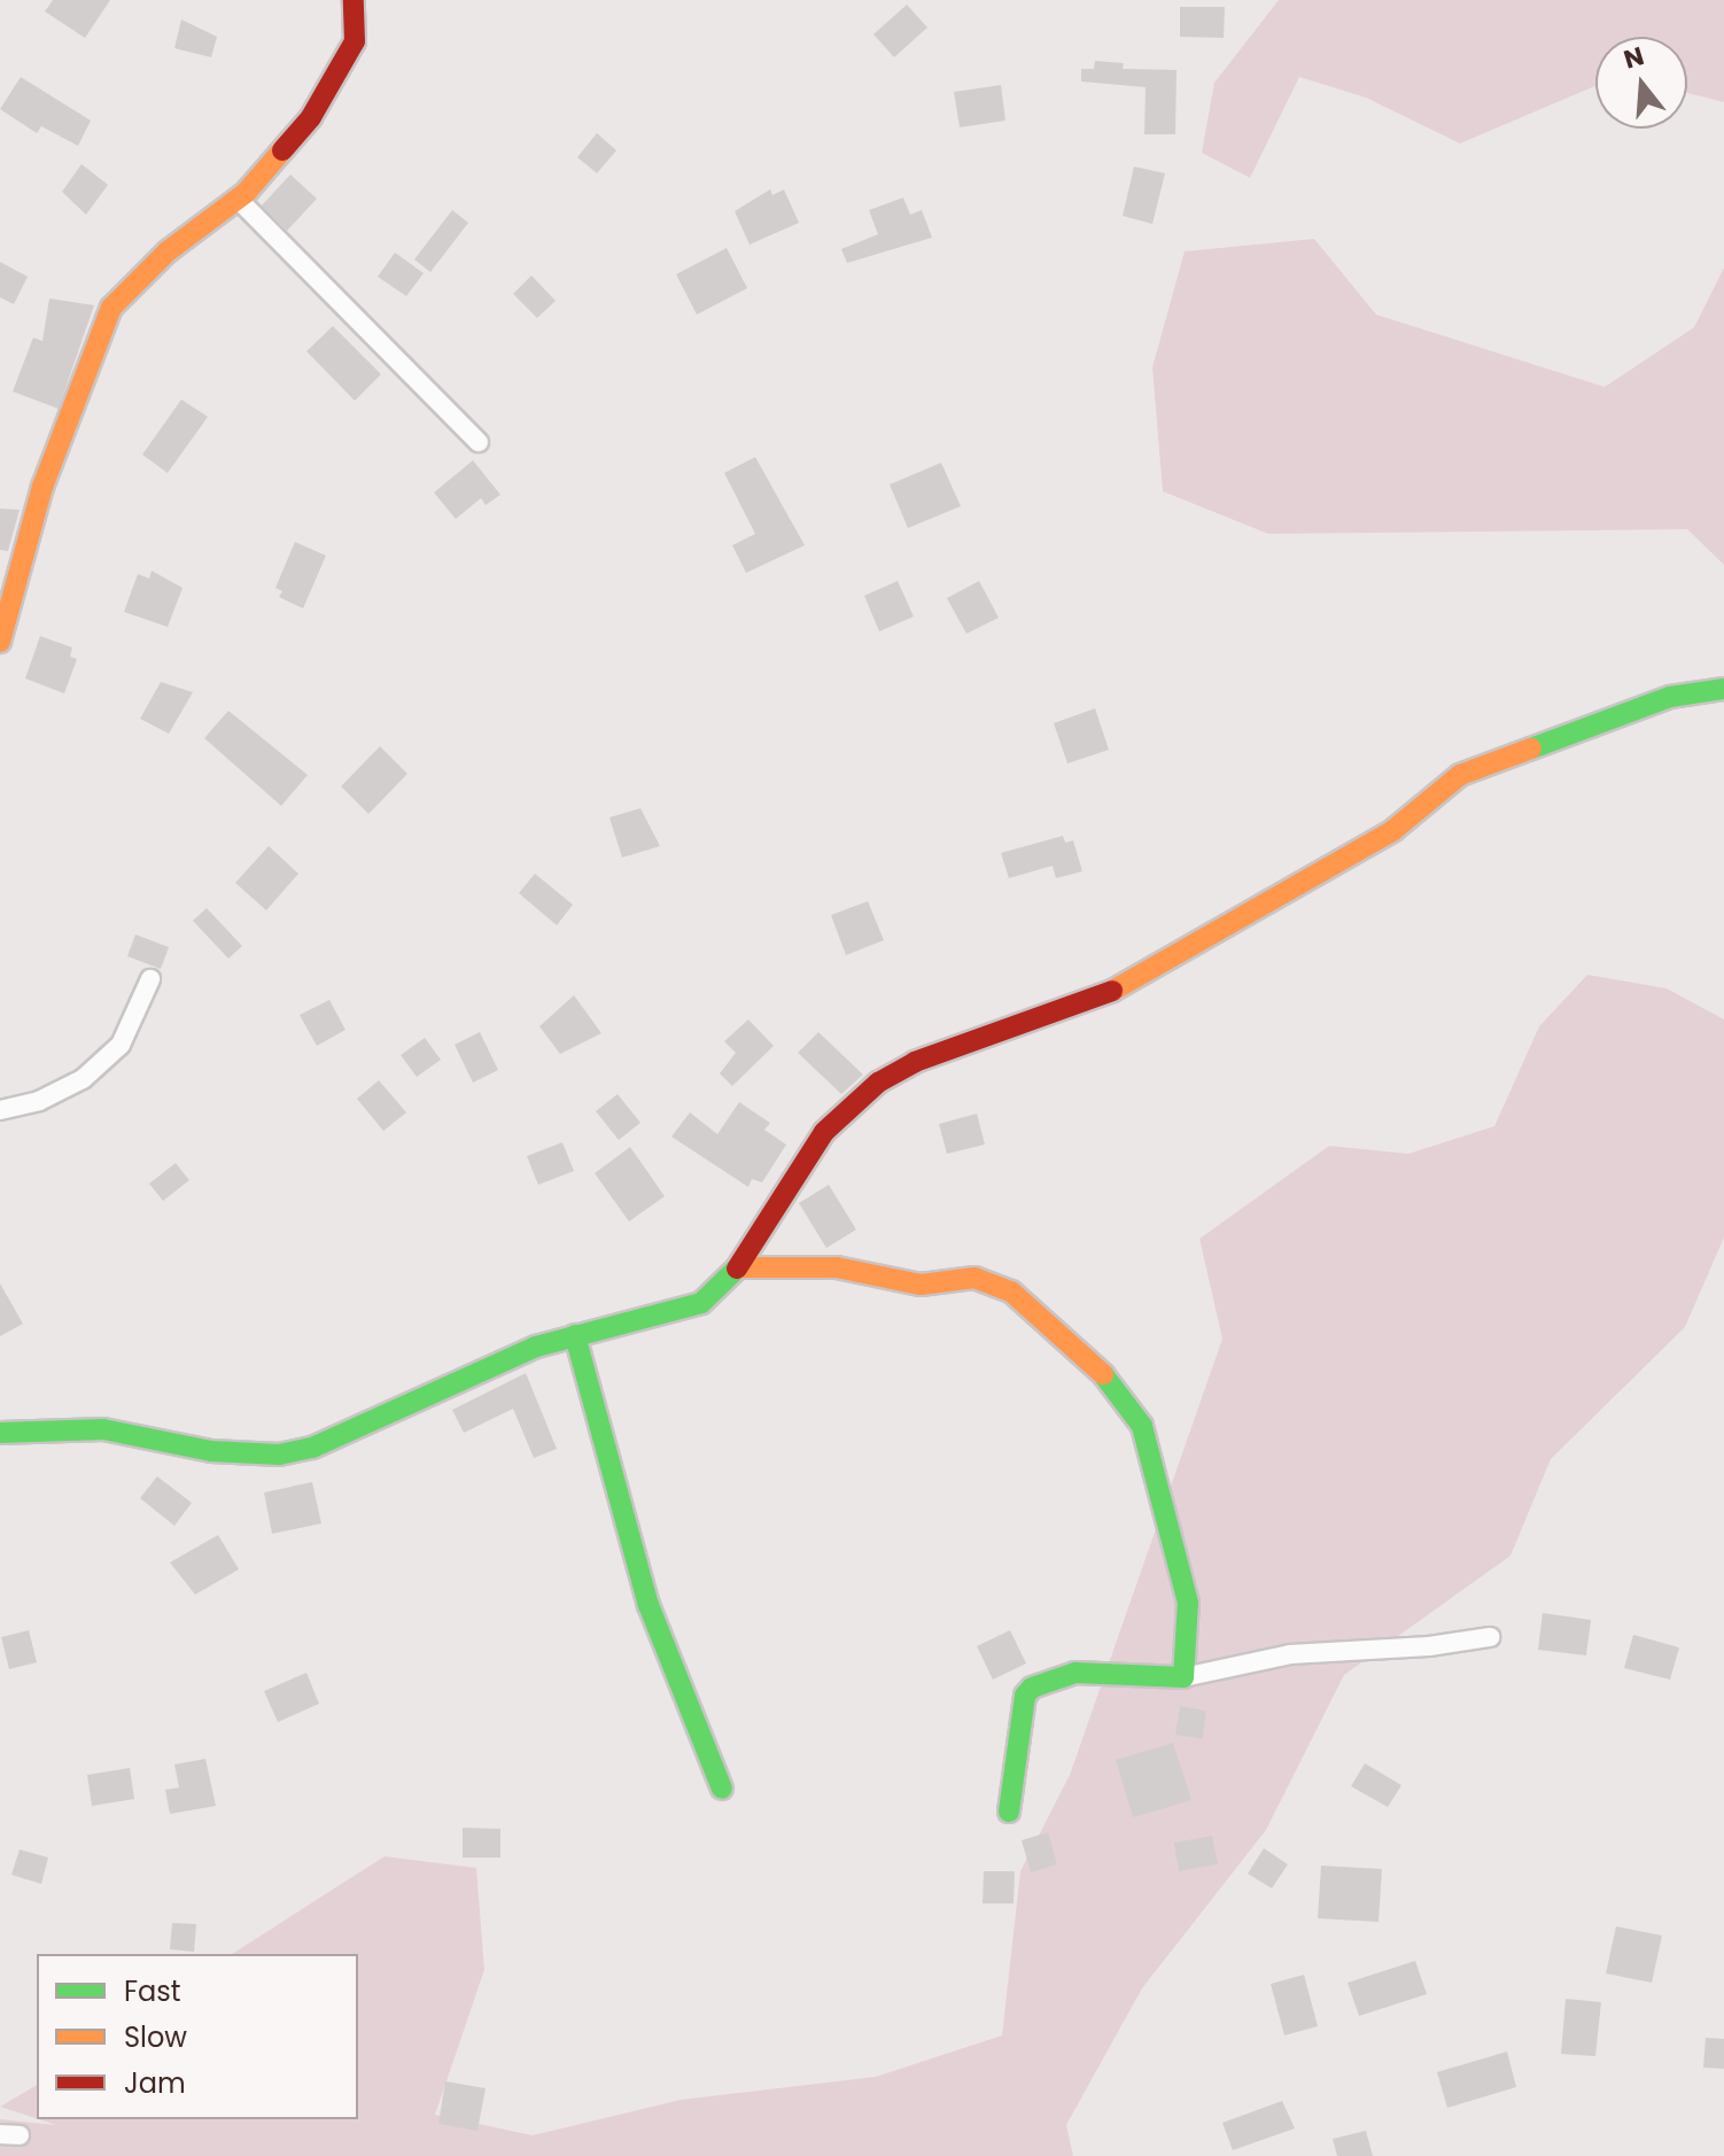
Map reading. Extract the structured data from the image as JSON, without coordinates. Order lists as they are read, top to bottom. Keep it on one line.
{"legend":["Fast","Slow","Jam"],"north":"top"}
